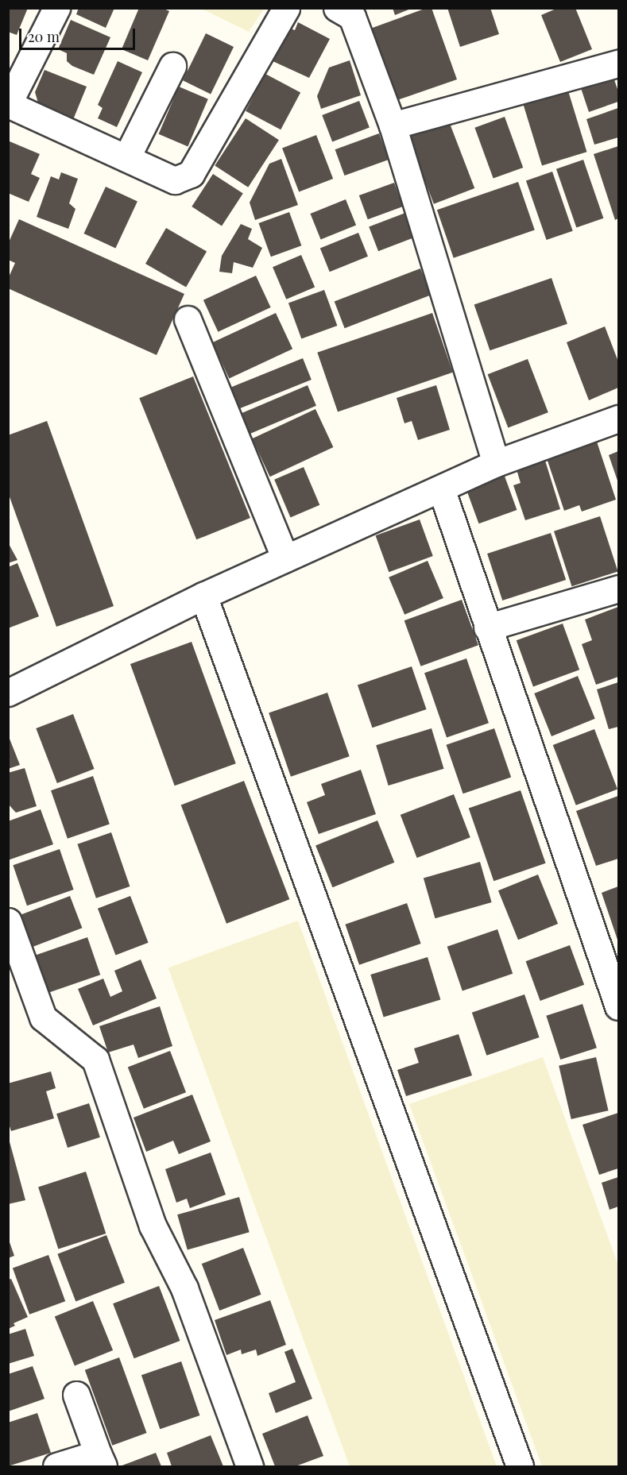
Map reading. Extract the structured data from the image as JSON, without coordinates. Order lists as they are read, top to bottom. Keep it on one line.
{"scale_bar":"20 m"}
